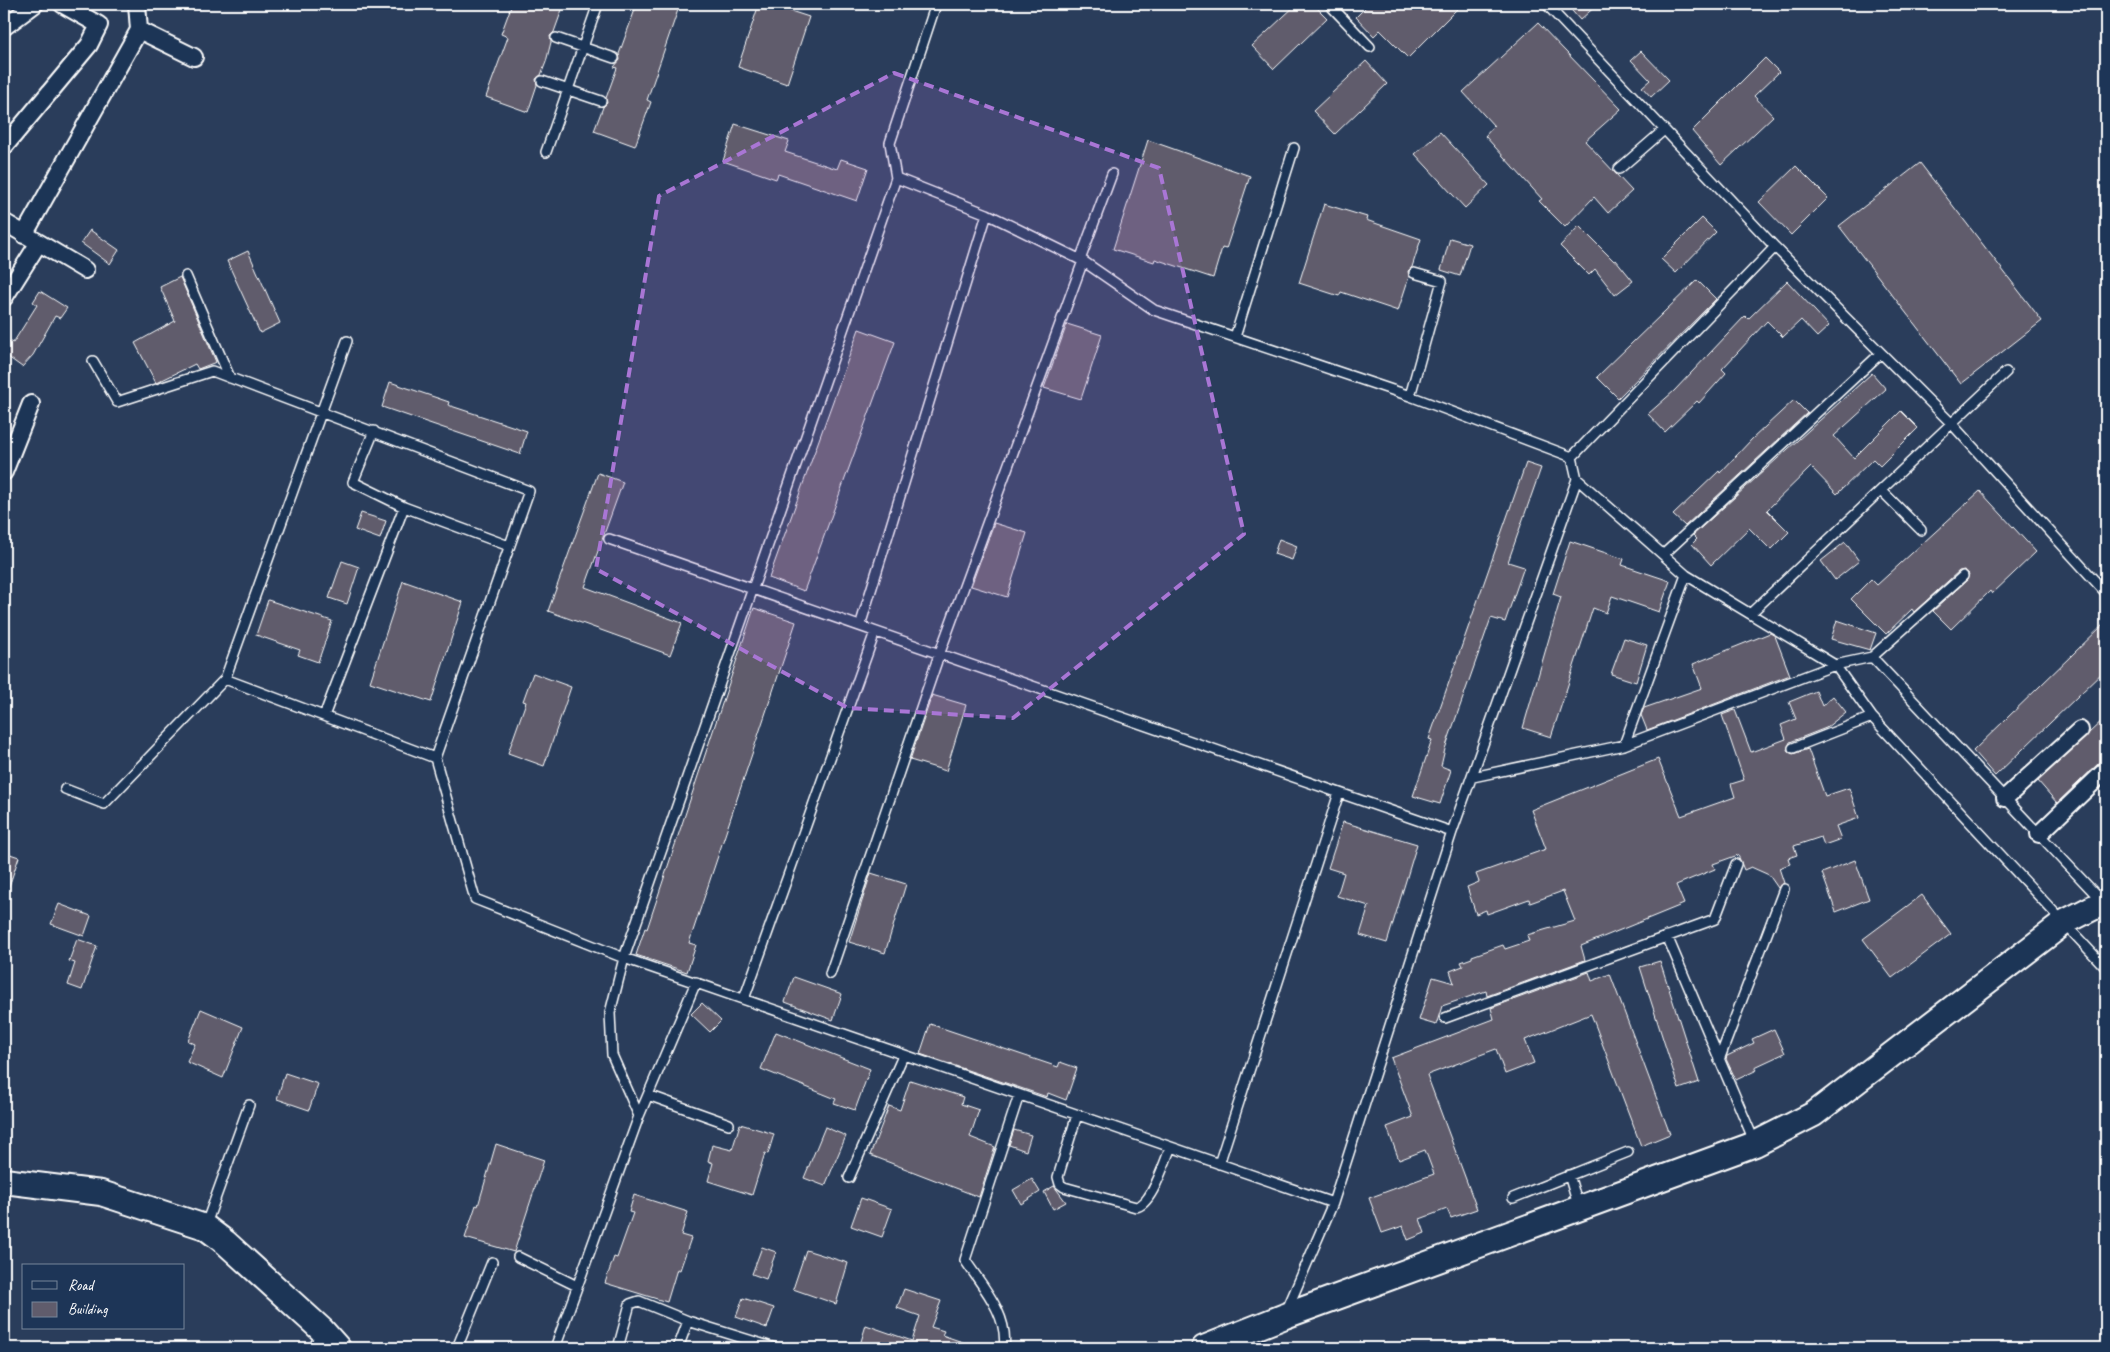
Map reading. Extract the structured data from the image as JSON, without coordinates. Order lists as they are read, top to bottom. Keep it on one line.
{"legend":["Road","Building"]}
